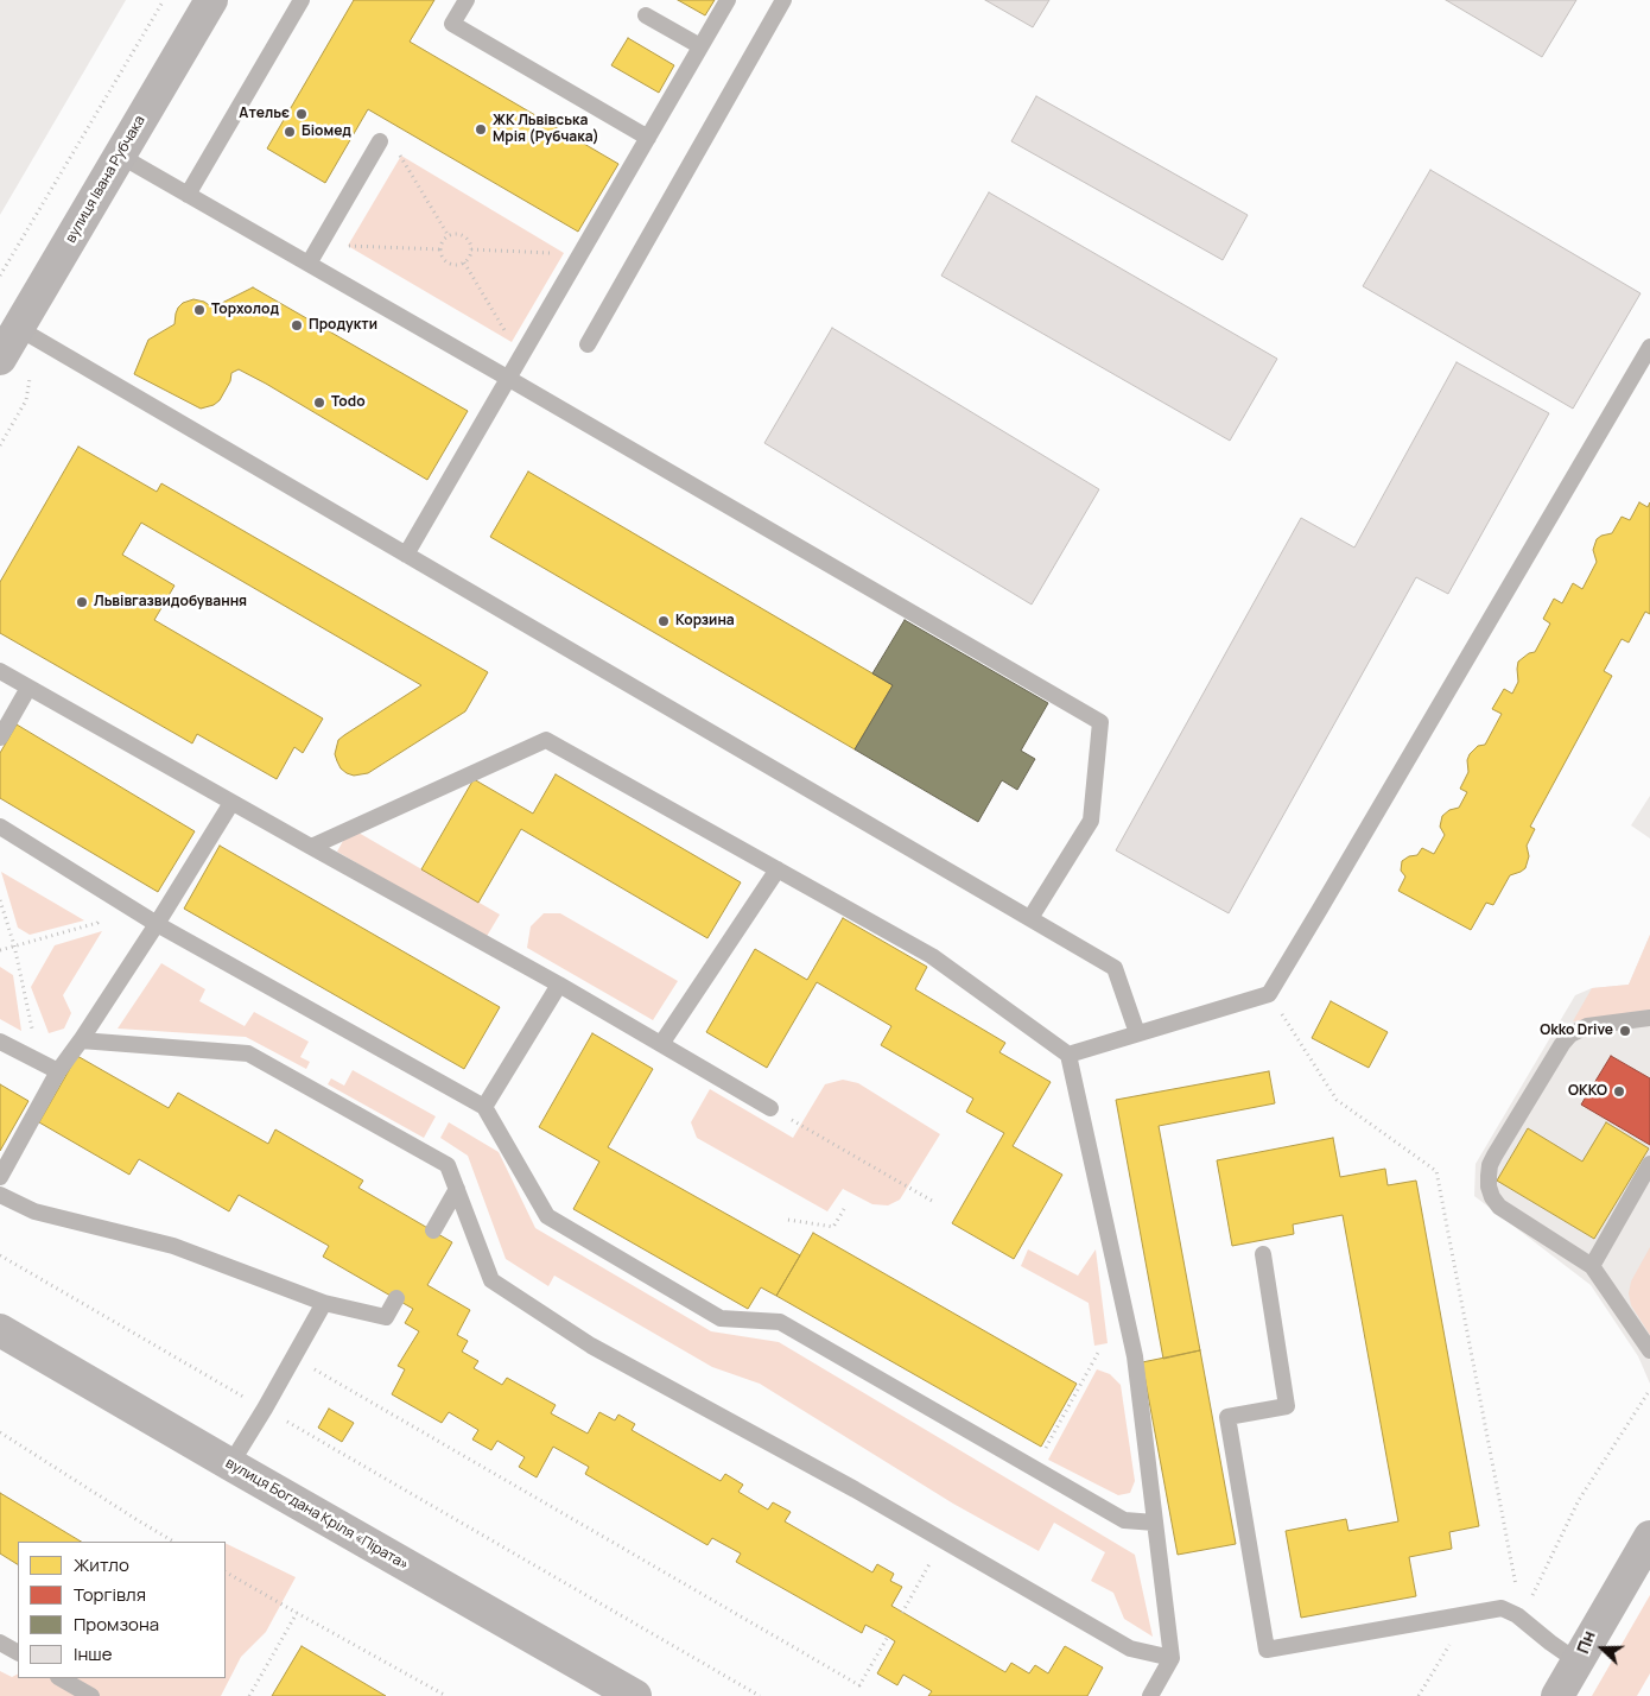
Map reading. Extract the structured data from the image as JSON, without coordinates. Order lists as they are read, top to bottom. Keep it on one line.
{"streets":{"street":["вулиця Івана Рубчака","вулиця Богдана Кріля «Пірата»"]},"places":["Ательє","ЖК Львівська Мрія (Рубчака)","Біомед","Торхолод","Продукти","Todo","Львівгазвидобування","Корзина","Okko Drive","ОККО"],"legend":["Житло","Торгівля","Промзона","Інше"],"north":"left"}
